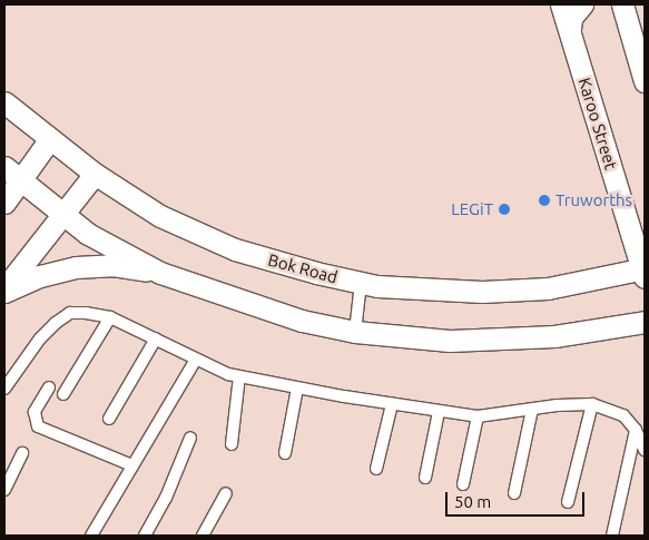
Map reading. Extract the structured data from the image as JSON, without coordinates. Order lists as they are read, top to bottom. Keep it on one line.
{"streets":{"street":["Karoo Street","Bok Road"]},"crossings":[["Karoo Street","Bok Road"]],"places":["Truworths","LEGiT"],"scale_bar":"50 m"}
